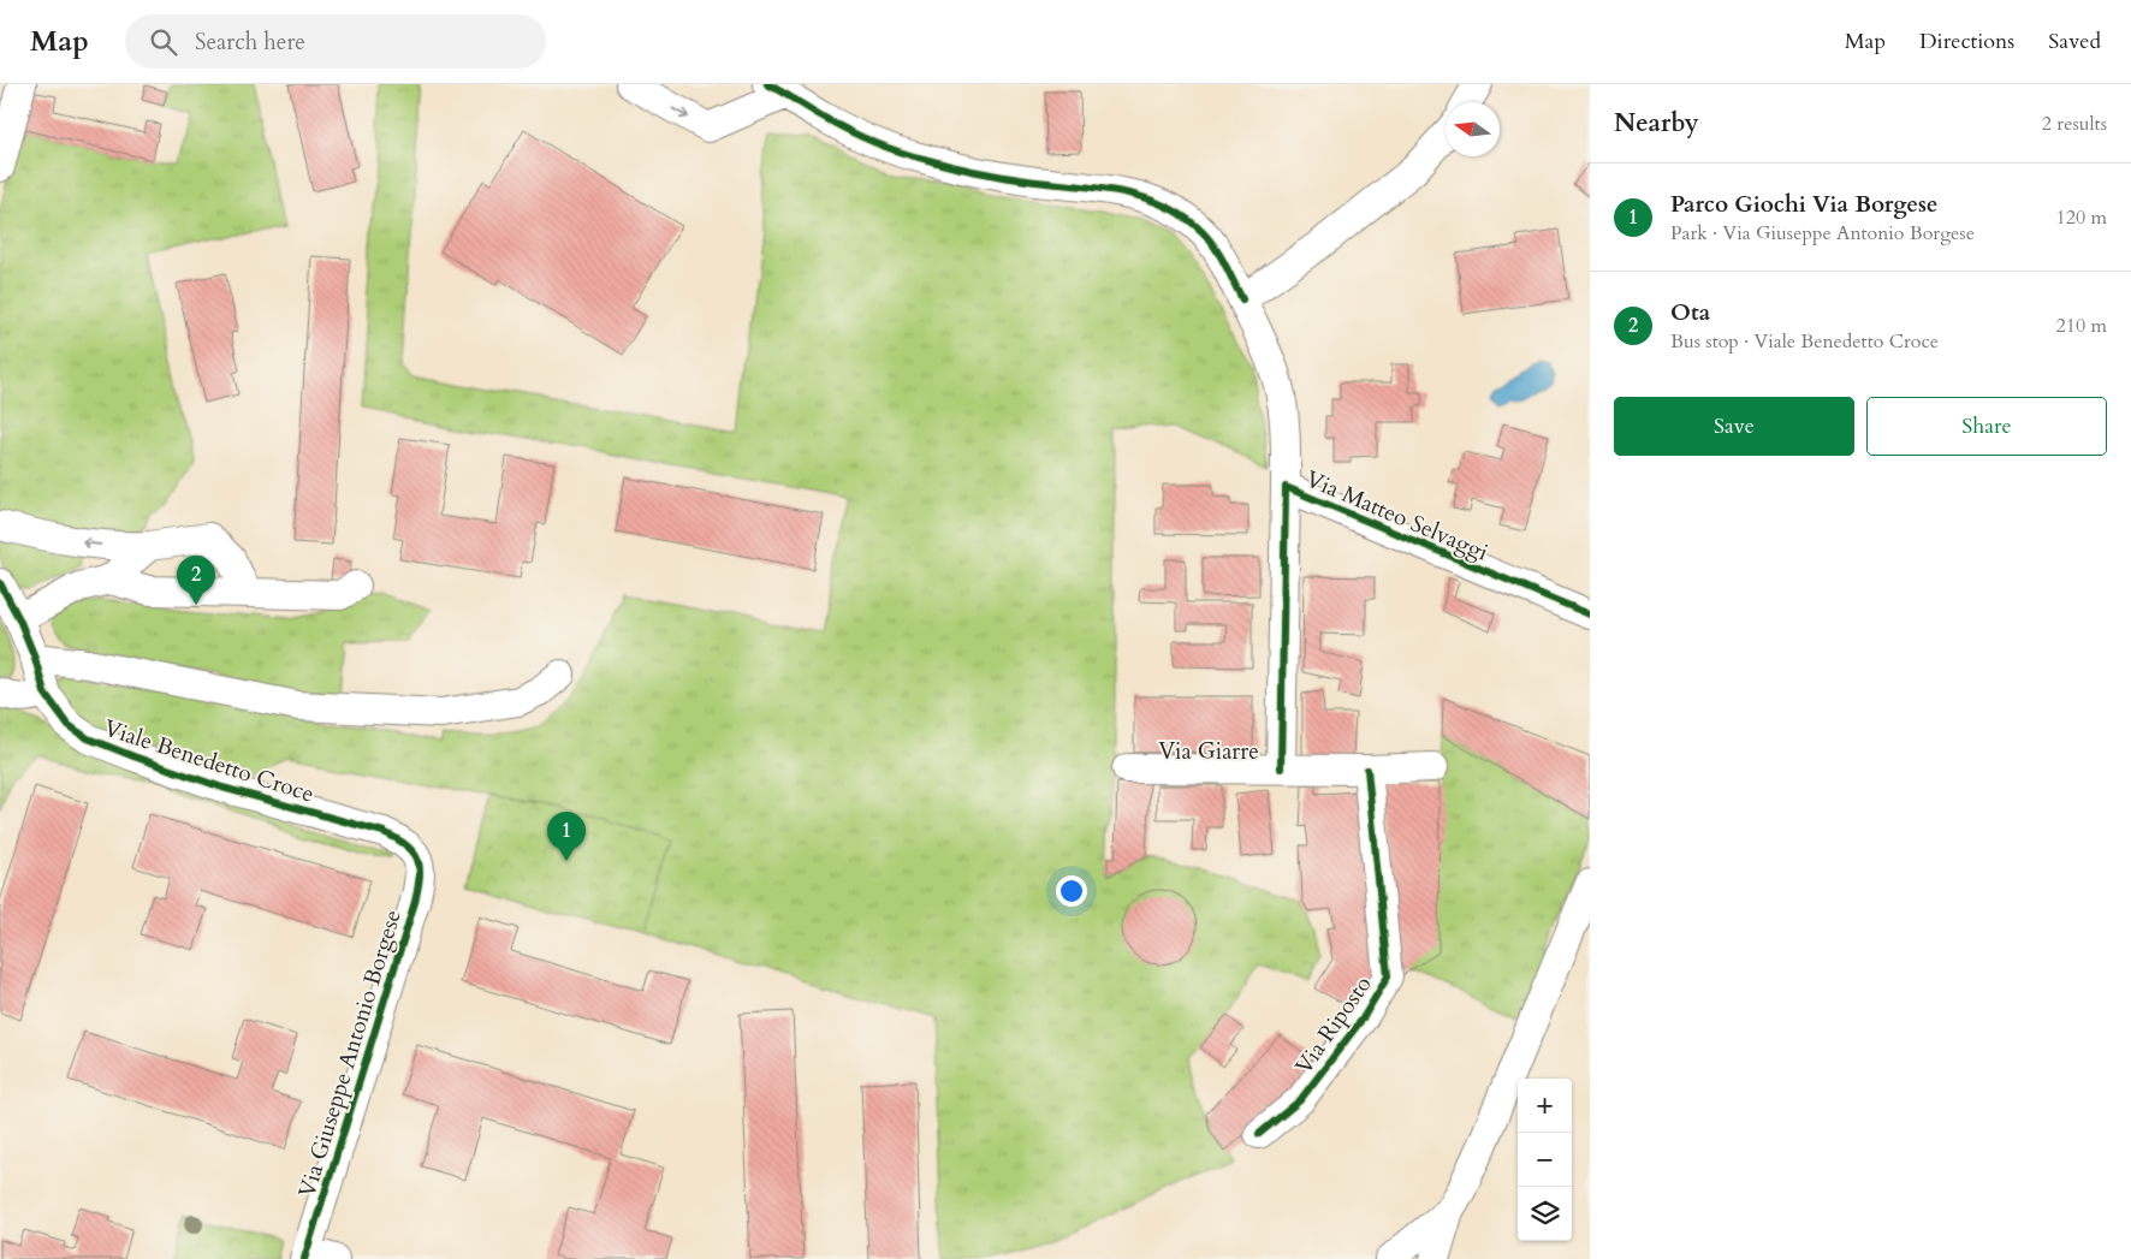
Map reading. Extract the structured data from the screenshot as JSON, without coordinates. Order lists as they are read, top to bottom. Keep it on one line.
{"streets":{"street":["Via Matteo Selvaggi","Via Giarre","Viale Benedetto Croce","Via Riposto","Via Giuseppe Antonio Borgese"]},"crossings":[["Via Matteo Selvaggi","Via Giarre"],["Via Giarre","Via Riposto"],["Viale Benedetto Croce","Via Giuseppe Antonio Borgese"]],"north":"left","page":{"header":"Map","search":"Search here","nav":["Map","Directions","Saved"],"heading":["Nearby","2 results"],"list":[{"mark":"1","name":"Parco Giochi Via Borgese","note":"Park · Via Giuseppe Antonio Borgese","value":"120 m"},{"mark":"2","name":"Ota","note":"Bus stop · Viale Benedetto Croce","value":"210 m"}],"buttons":["Save","Share"],"pins":["2","1"],"map_buttons":["+","−"]}}
